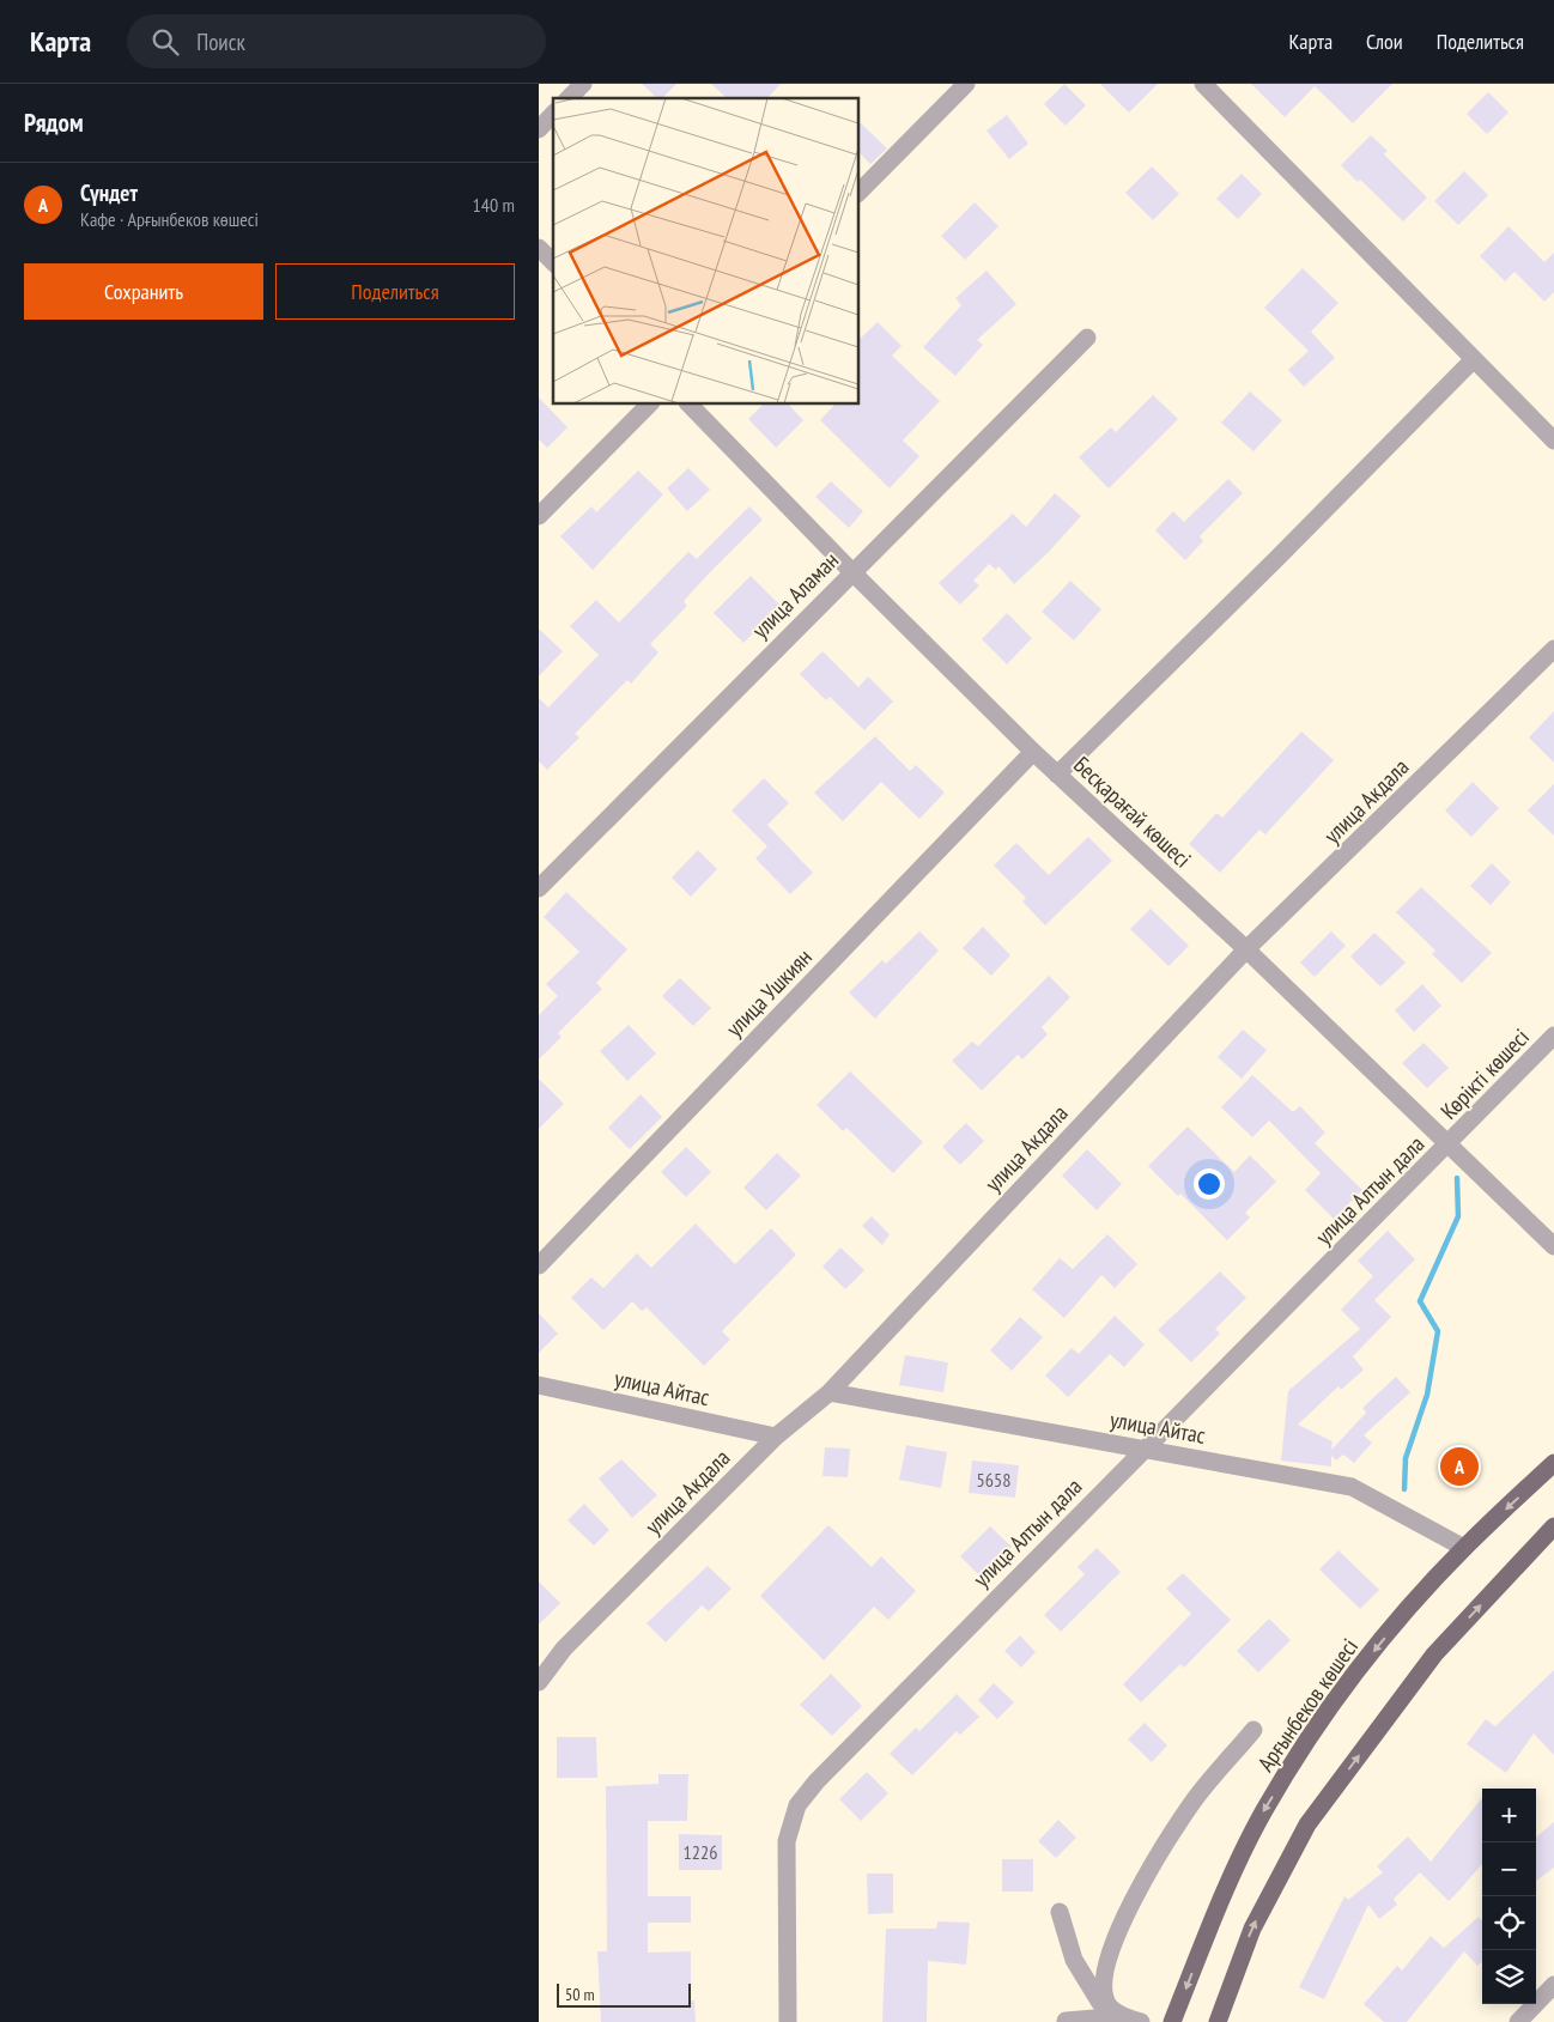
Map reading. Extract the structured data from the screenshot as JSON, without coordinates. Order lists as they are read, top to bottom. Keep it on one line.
{"streets":{"main road":["Арғынбеков көшесі"],"street":["улица Аламан","улица Акдала","Бесқарағай көшесі","улица Ушкиян","Көрікті көшесі","улица Алтын дала","улица Айтас"]},"crossings":[["улица Аламан","Бесқарағай көшесі"],["улица Акдала","Бесқарағай көшесі"],["улица Акдала","улица Айтас"],["Бесқарағай көшесі","улица Ушкиян"],["Бесқарағай көшесі","Көрікті көшесі"],["Бесқарағай көшесі","улица Алтын дала"],["Көрікті көшесі","улица Алтын дала"],["улица Алтын дала","улица Айтас"],["улица Айтас","Арғынбеков көшесі"]],"house_numbers":["5658","1226"],"scale_bar":"50 m","page":{"header":"Карта","search":"Поиск","nav":["Карта","Слои","Поделиться"],"heading":"Рядом","list":[{"mark":"A","name":"Сүндет","note":"Кафе · Арғынбеков көшесі","value":"140 m"}],"buttons":["Сохранить","Поделиться"],"pins":"A","map_buttons":["+","−"],"scale":"50 m"}}
